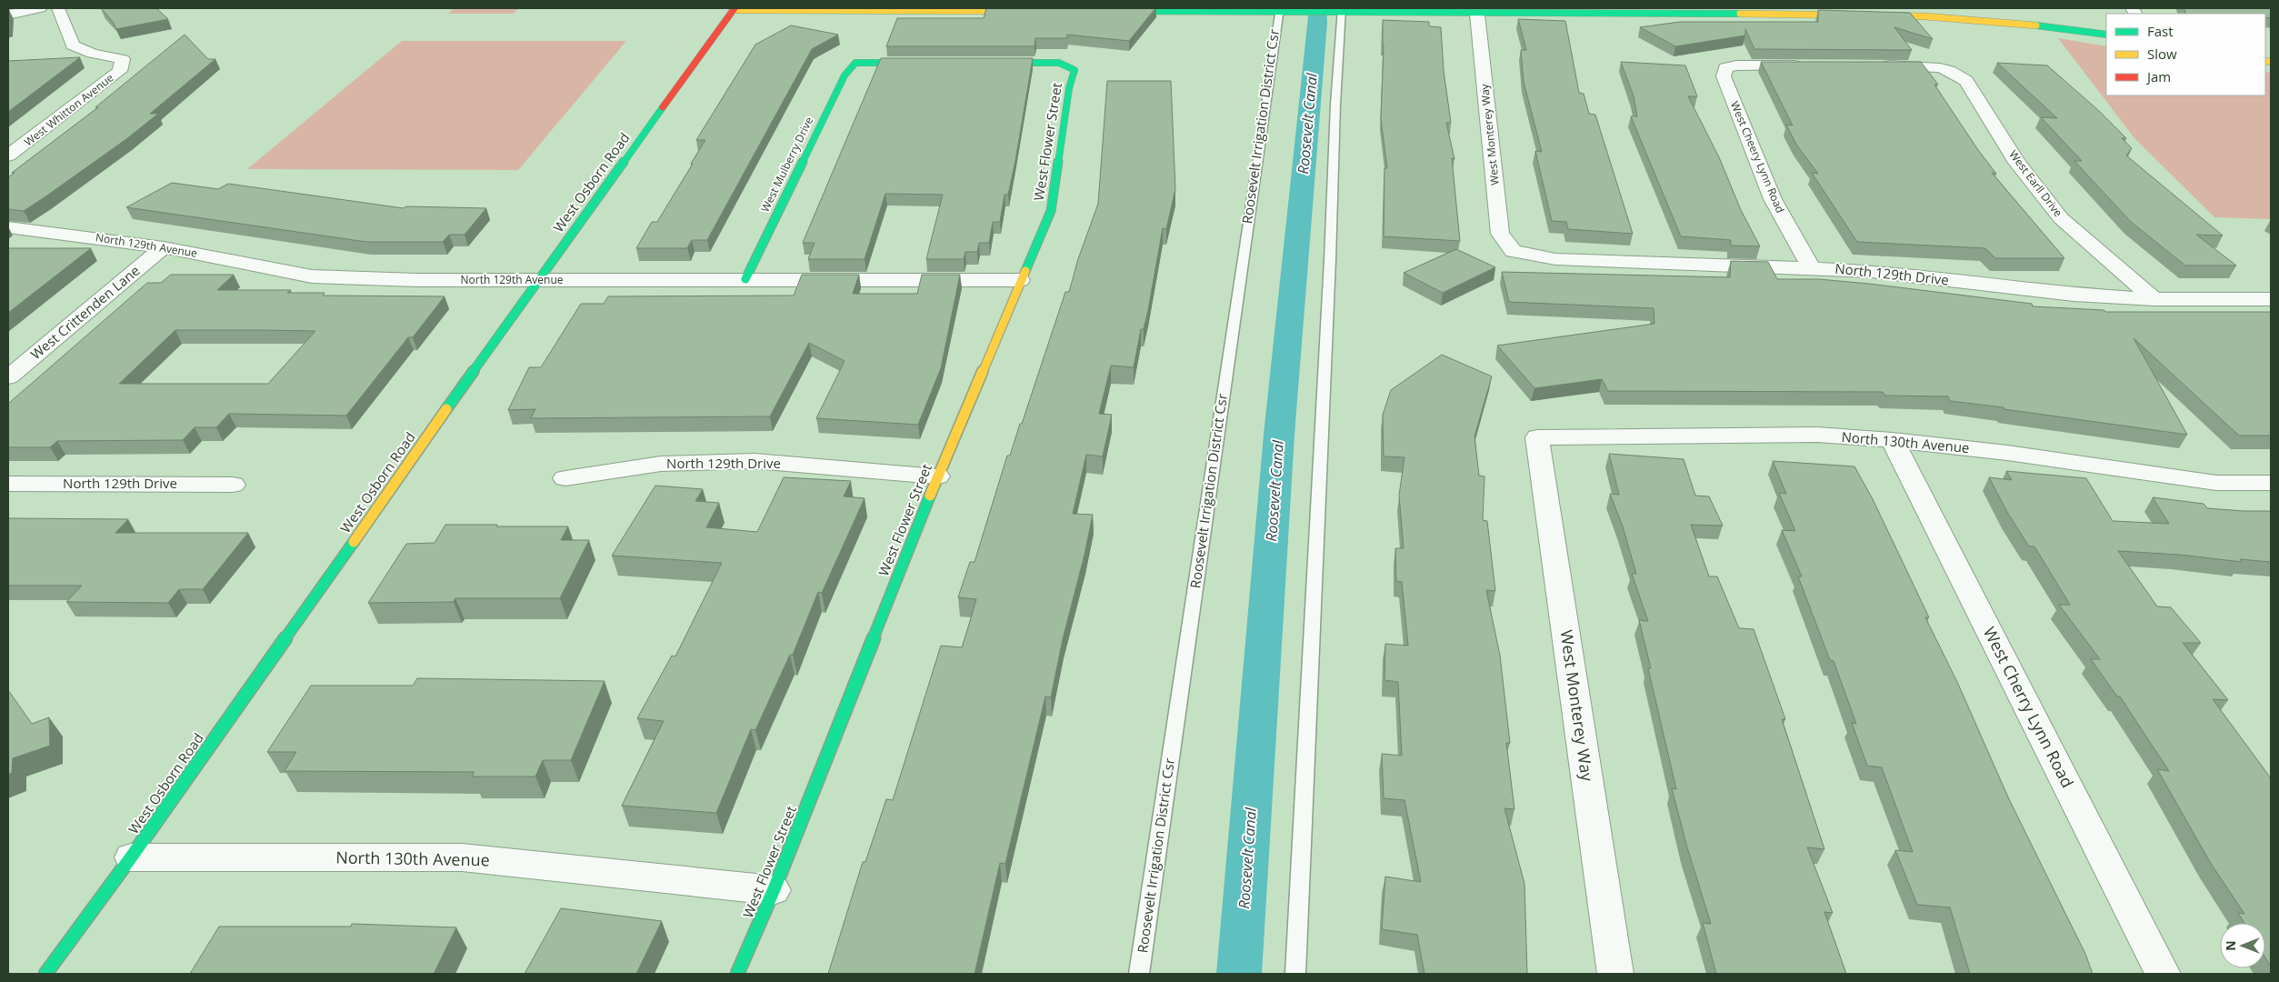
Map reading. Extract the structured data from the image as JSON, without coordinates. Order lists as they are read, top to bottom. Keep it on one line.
{"streets":{"street":["West Whitton Avenue","West Monterey Way","West Flower Street","West Cheery Lynn Road","West Mulberry Drive","West Osborn Road","West Earll Drive","North 129th Avenue","North 129th Drive","West Crittenden Lane","North 130th Avenue","West Cherry Lynn Road"],"lane":["Roosevelt Irrigation District Csr"]},"crossings":[["West Monterey Way","North 129th Drive"],["West Monterey Way","North 130th Avenue"],["West Flower Street","North 129th Avenue"],["West Flower Street","North 129th Drive"],["West Flower Street","North 130th Avenue"],["West Cheery Lynn Road","North 129th Drive"],["West Mulberry Drive","North 129th Avenue"],["West Osborn Road","North 129th Avenue"],["West Osborn Road","North 130th Avenue"],["West Earll Drive","North 129th Drive"],["North 129th Avenue","West Crittenden Lane"],["North 130th Avenue","West Cherry Lynn Road"]],"water":["Roosevelt Canal"],"legend":["Fast","Slow","Jam"],"north":"left"}
